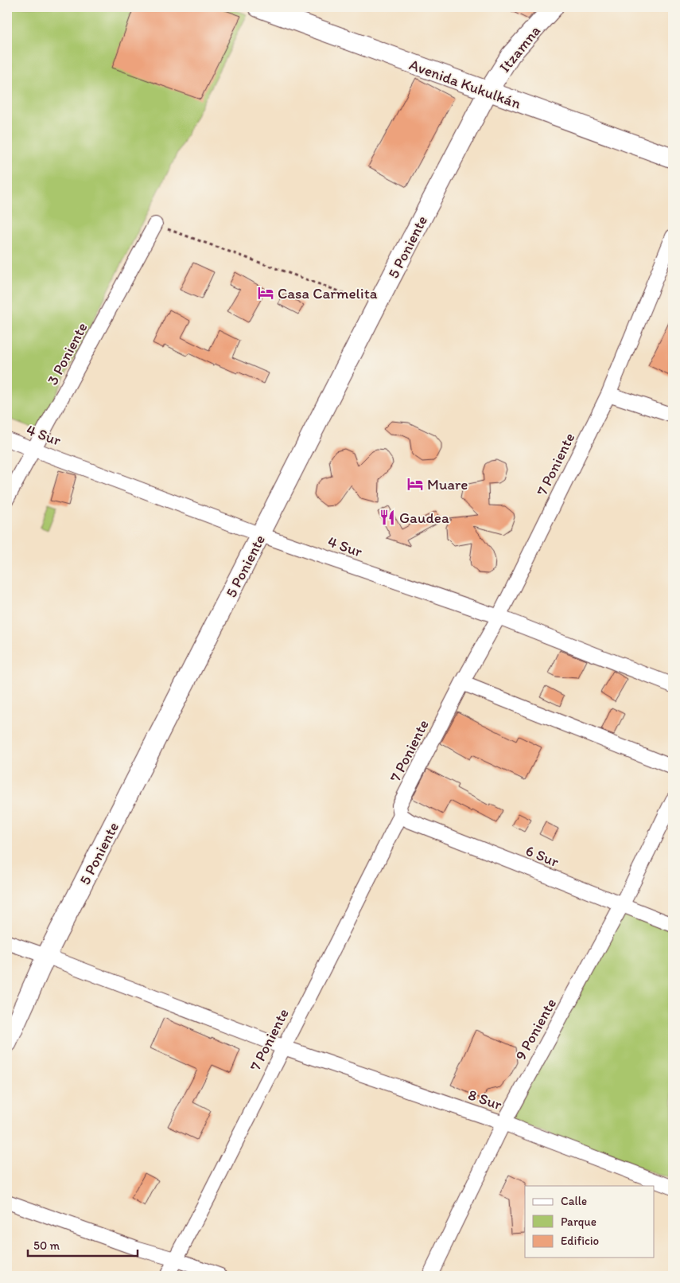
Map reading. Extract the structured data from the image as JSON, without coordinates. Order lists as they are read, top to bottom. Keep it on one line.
{"streets":{"street":["Itzamna","Avenida Kukulkán","5 Poniente","3 Poniente","4 Sur","7 Poniente","6 Sur","9 Poniente","8 Sur"]},"crossings":[["Itzamna","Avenida Kukulkán"],["Itzamna","5 Poniente"],["Avenida Kukulkán","5 Poniente"],["5 Poniente","4 Sur"],["5 Poniente","8 Sur"],["3 Poniente","4 Sur"],["4 Sur","7 Poniente"],["7 Poniente","6 Sur"],["7 Poniente","8 Sur"],["6 Sur","9 Poniente"],["9 Poniente","8 Sur"]],"places":{"hotel":["Casa Carmelita","Muare"],"restaurant":["Gaudea"]},"legend":["Calle","Parque","Edificio"],"scale_bar":"50 m"}
